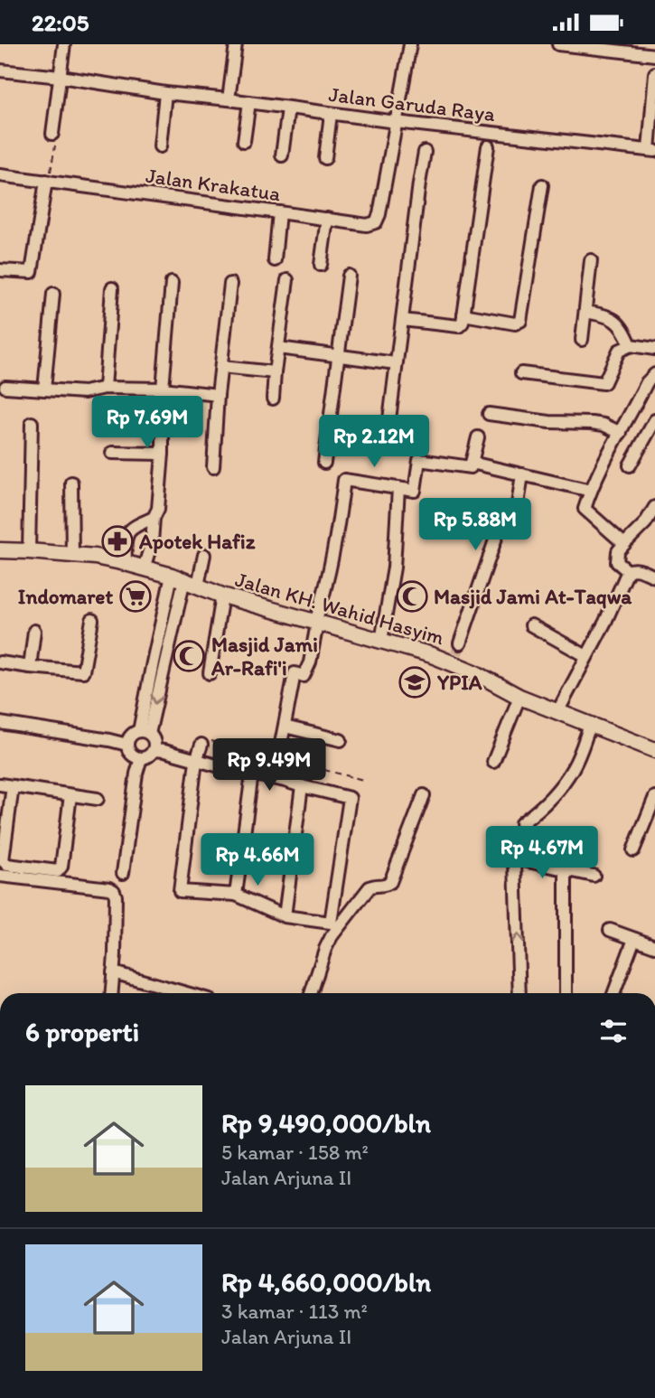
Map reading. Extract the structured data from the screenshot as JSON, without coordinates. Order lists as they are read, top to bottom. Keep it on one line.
{"streets":{"street":["Jalan Garuda Raya","Jalan Krakatua","Jalan KH. Wahid Hasyim"]},"crossings":[["Jalan Garuda Raya","Jalan Krakatua"]],"places":{"pharmacy":["Apotek Hafiz"],"supermarket":["Indomaret"],"mosque":["Masjid Jami At-Taqwa","Masjid Jami Ar-Rafi'i"],"school or university":["YPIA"]},"page":{"status":"22:05","price":["Rp 7.69M","Rp 2.12M","Rp 5.88M","Rp 9.49M","Rp 4.67M","Rp 4.66M"],"heading":"6 properti","list":[{"name":"Rp 9,490,000/bln","note":"5 kamar · 158 m² · Jalan Arjuna II"},{"name":"Rp 4,660,000/bln","note":"3 kamar · 113 m² · Jalan Arjuna II"}]}}
